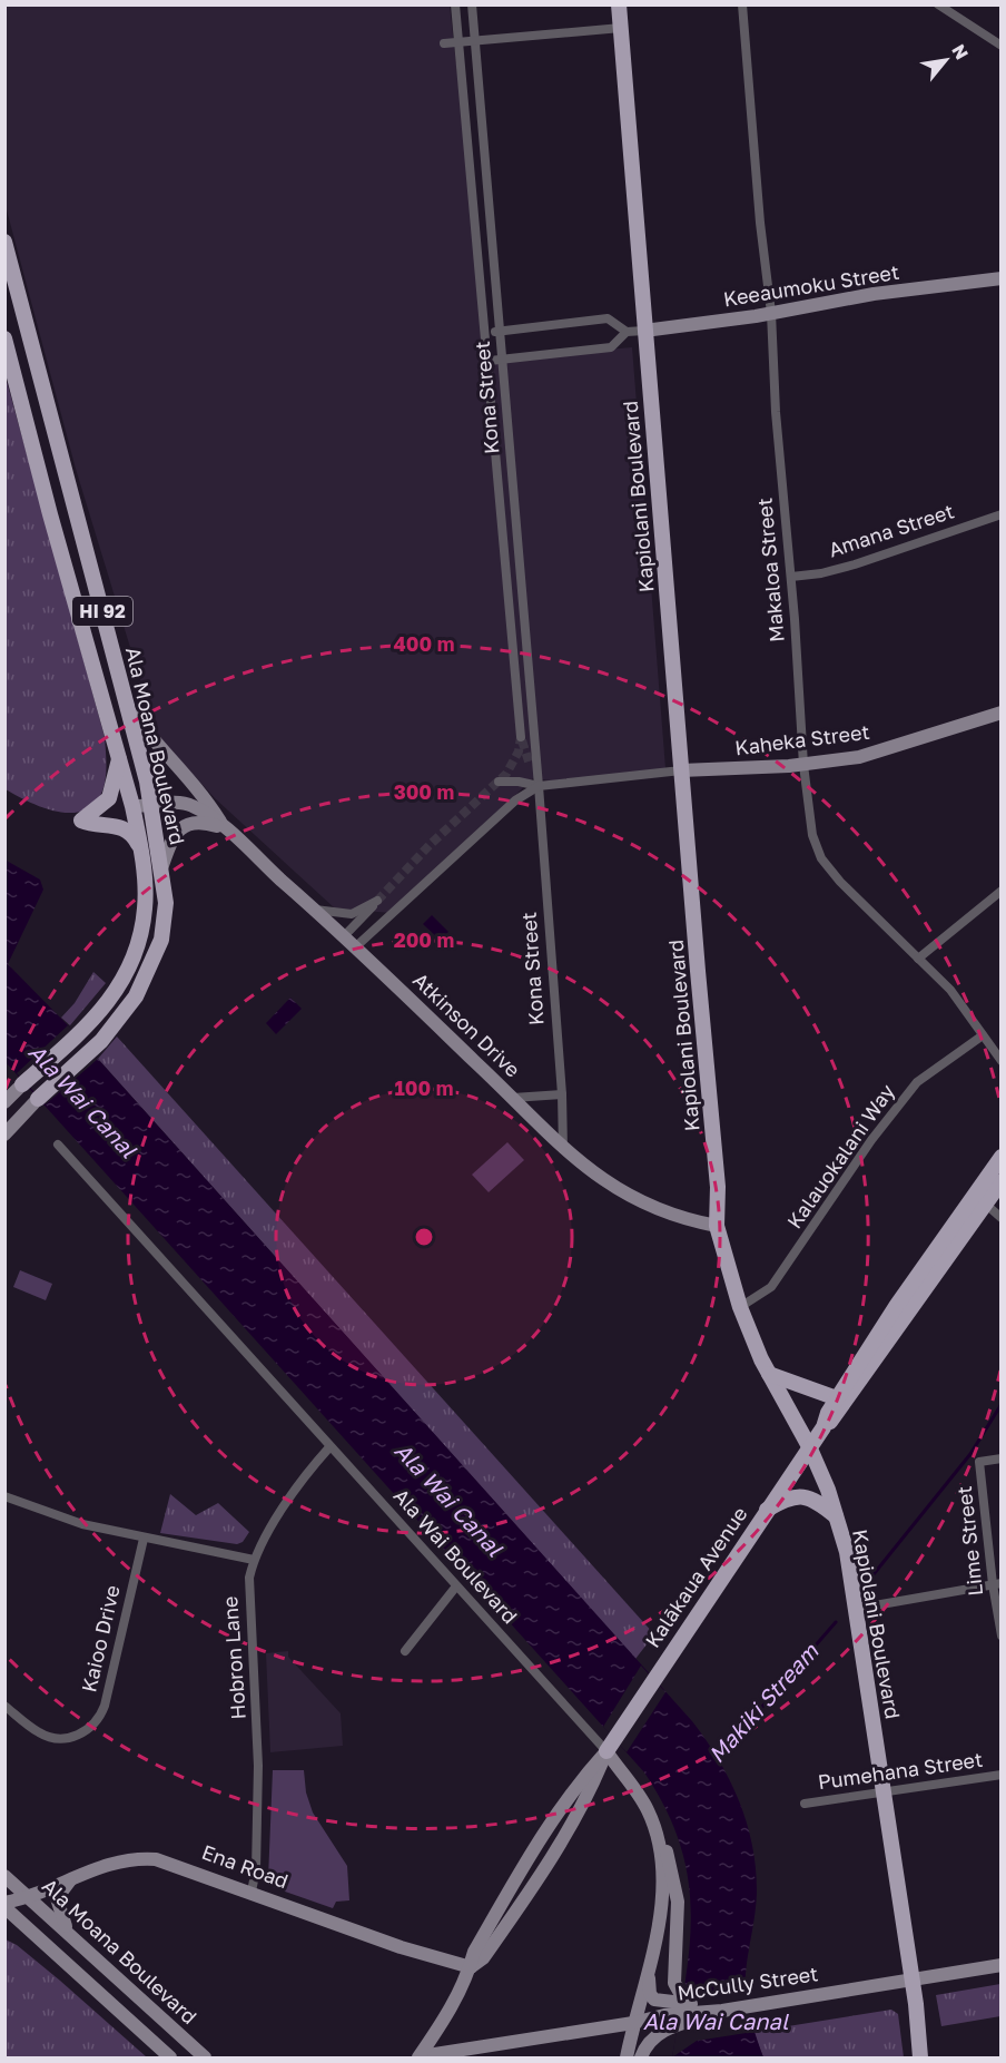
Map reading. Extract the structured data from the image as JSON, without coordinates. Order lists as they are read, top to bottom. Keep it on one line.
{"streets":{"main road":["Keeaumoku Street","Kapiolani Boulevard","HI 92","Kaheka Street","Ala Moana Boulevard","Atkinson Drive","Ala Wai Boulevard","Kalākaua Avenue","Ena Road","McCully Street"],"street":["Kona Street","Amana Street","Makaloa Street","Kalauokalani Way","Lime Street","Kaioo Drive","Hobron Lane","Pumehana Street"]},"crossings":[["Keeaumoku Street","Kona Street"],["Keeaumoku Street","Kapiolani Boulevard"],["Keeaumoku Street","Makaloa Street"],["Kona Street","Atkinson Drive"],["Kapiolani Boulevard","Kaheka Street"],["Kapiolani Boulevard","Atkinson Drive"],["Kapiolani Boulevard","Kalauokalani Way"],["Kapiolani Boulevard","Kalākaua Avenue"],["Kapiolani Boulevard","Pumehana Street"],["Kapiolani Boulevard","McCully Street"],["Amana Street","Makaloa Street"],["Makaloa Street","Kaheka Street"],["Makaloa Street","Kalauokalani Way"],["Ala Moana Boulevard","Atkinson Drive"],["Ala Moana Boulevard","Ena Road"],["Ala Wai Boulevard","Kalākaua Avenue"],["Ala Wai Boulevard","McCully Street"],["Kalākaua Avenue","Ena Road"],["Kalākaua Avenue","McCully Street"],["Hobron Lane","Ena Road"]],"water":["Ala Wai Canal","Makiki Stream"],"north":"top right","rings":["400 m","300 m","200 m","100 m"]}
